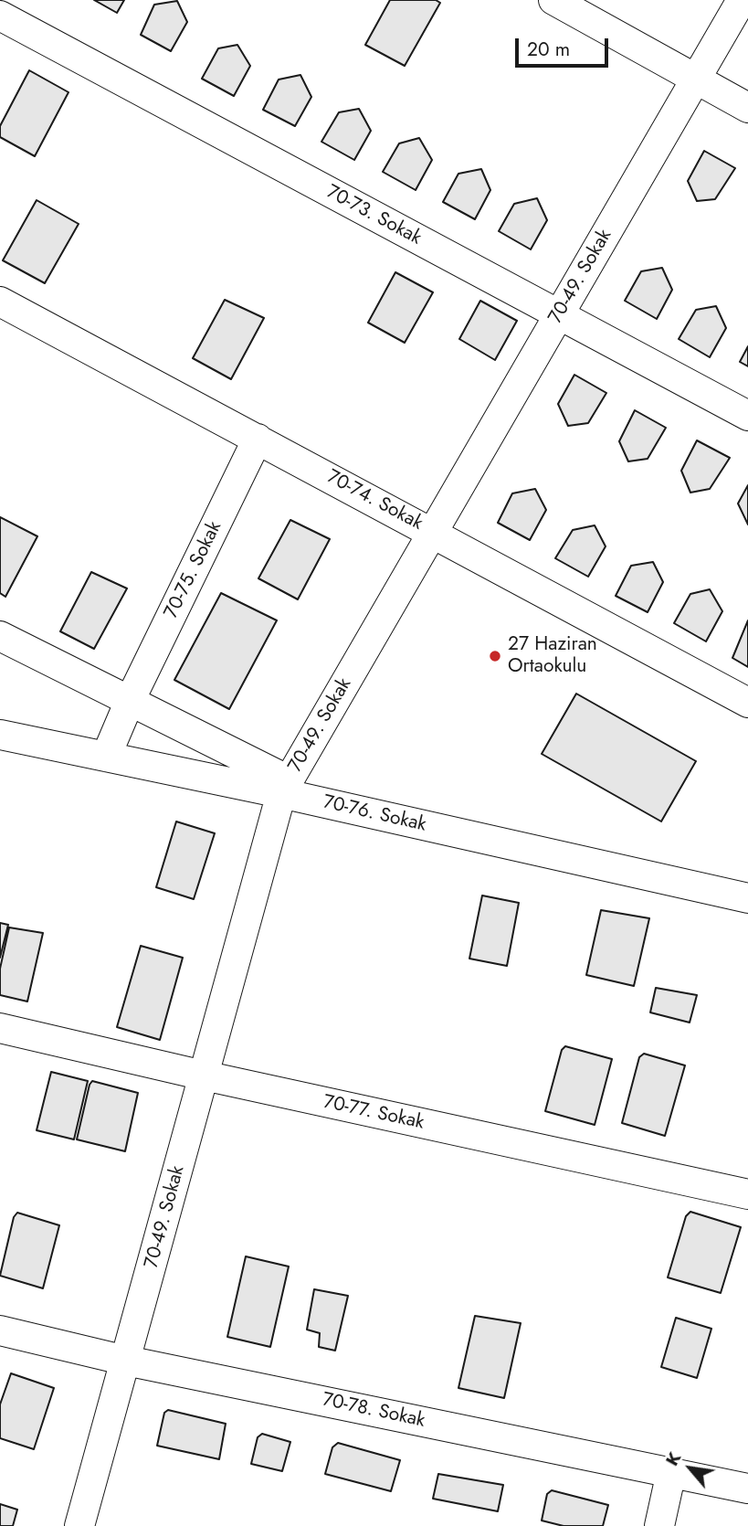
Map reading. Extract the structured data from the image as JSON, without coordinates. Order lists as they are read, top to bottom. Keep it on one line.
{"streets":{"street":["70-73. Sokak","70-49. Sokak","70-74. Sokak","70-75. Sokak","70-76. Sokak","70-77. Sokak","70-78. Sokak"]},"crossings":[["70-73. Sokak","70-49. Sokak"],["70-49. Sokak","70-74. Sokak"],["70-49. Sokak","70-76. Sokak"],["70-49. Sokak","70-77. Sokak"],["70-49. Sokak","70-78. Sokak"],["70-74. Sokak","70-75. Sokak"],["70-75. Sokak","70-76. Sokak"]],"places":["27 Haziran Ortaokulu"],"scale_bar":"20 m","north":"top left"}
